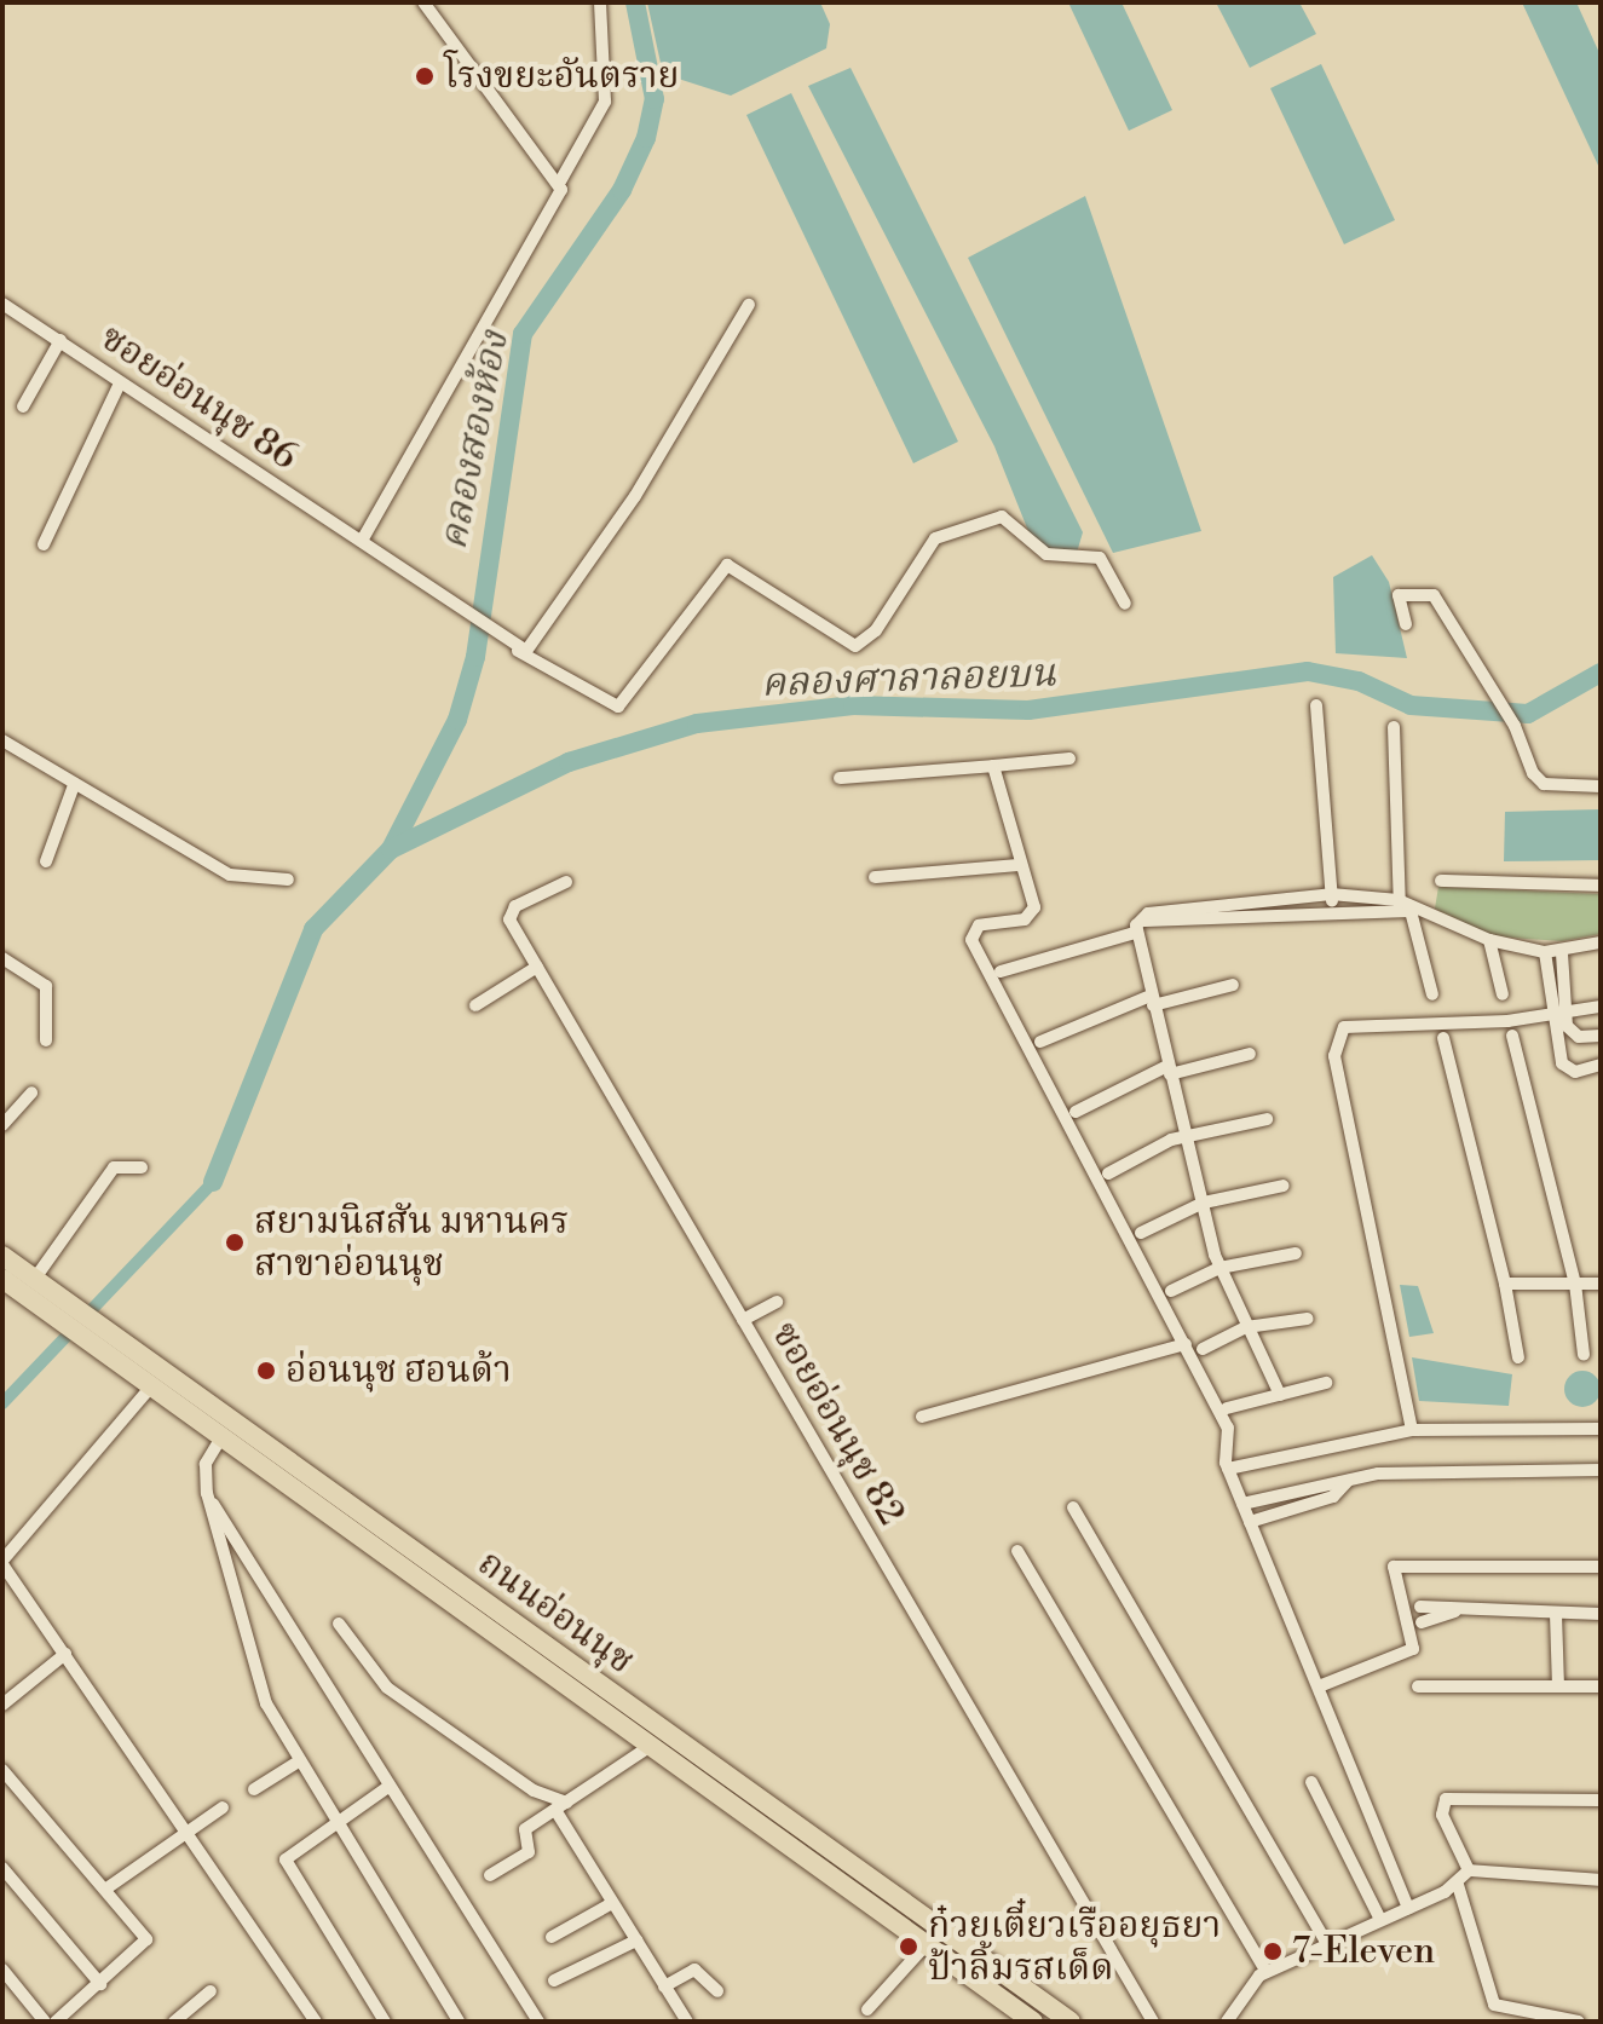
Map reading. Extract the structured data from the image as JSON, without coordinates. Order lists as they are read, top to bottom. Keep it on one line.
{"streets":{"main road":["ถนนอ่อนนุช"],"street":["ซอยอ่อนนุช 86","ซอยอ่อนนุช 82"]},"water":["คลองสองห้อง","คลองศาลาลอยบน"],"places":["โรงขยะอันตราย","สยามนิสสัน มหานคร สาขาอ่อนนุช","อ่อนนุช ฮอนด้า","ก๋วยเตี๋ยวเรืออยุธยา ป้าลิ้มรสเด็ด","7-Eleven"]}
